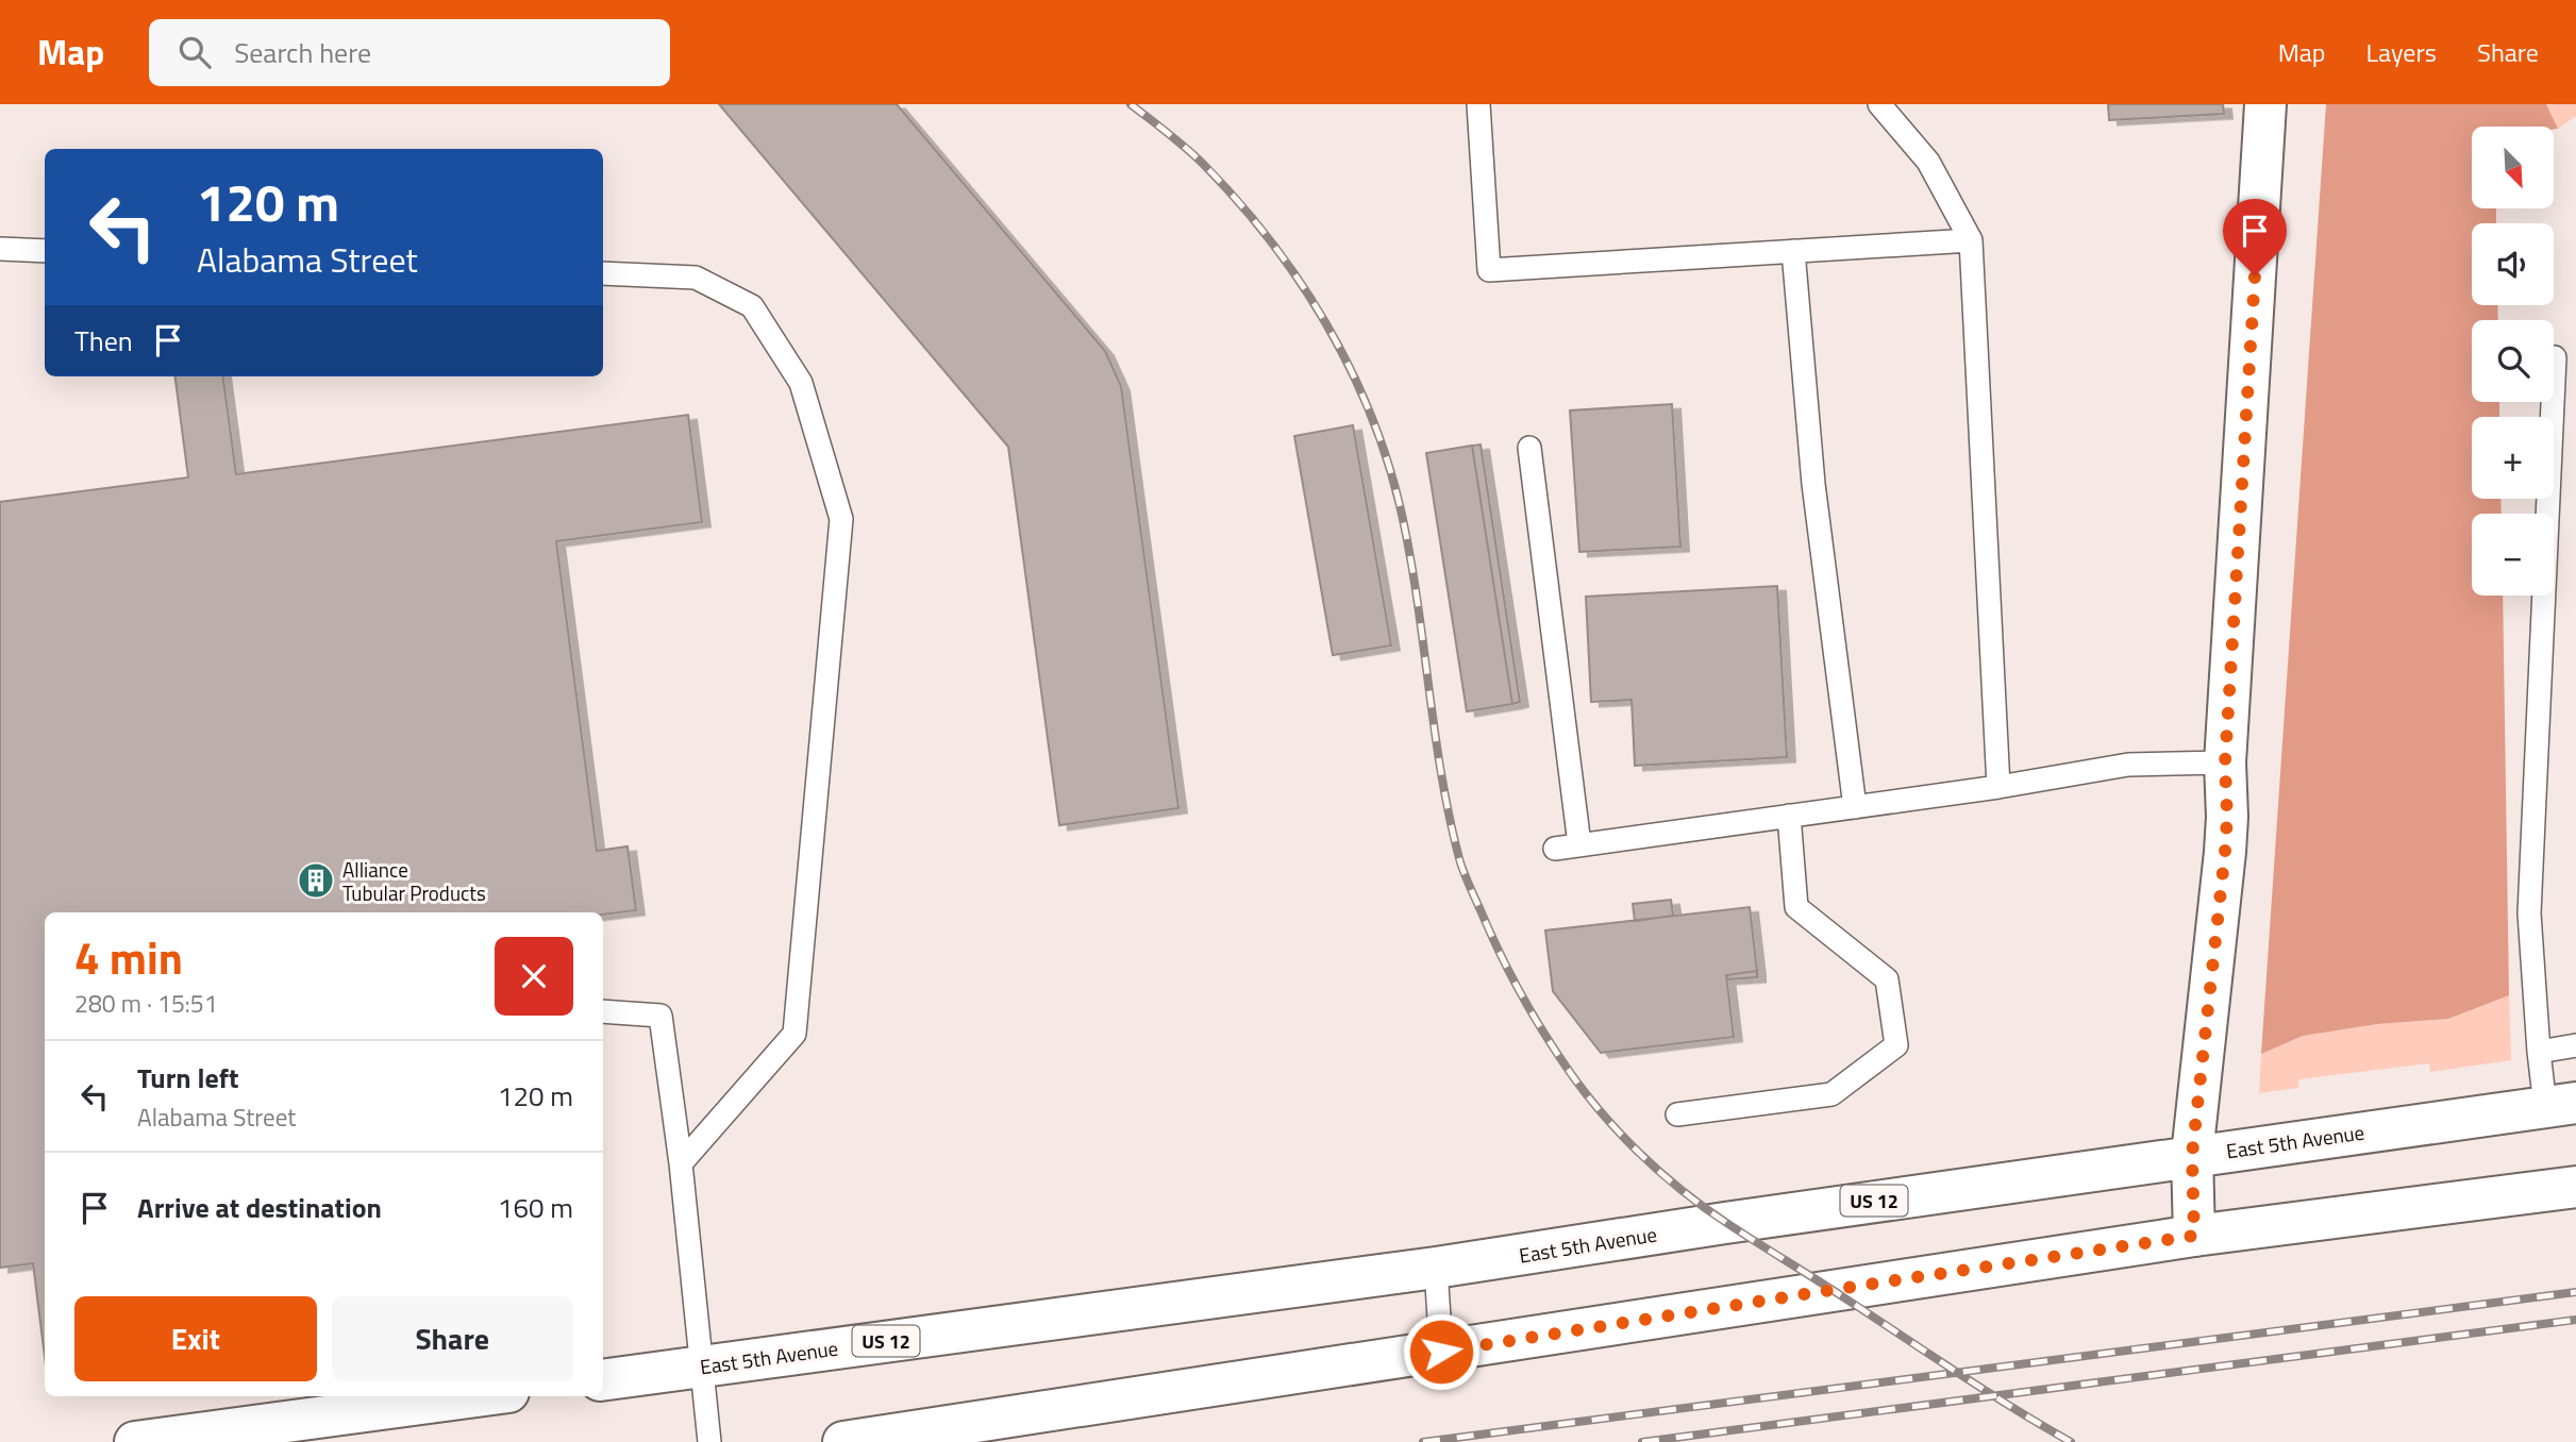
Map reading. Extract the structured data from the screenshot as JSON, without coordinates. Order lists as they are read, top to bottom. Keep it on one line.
{"streets":{"main road":["East 5th Avenue","US 12"]},"places":{"building":["Alliance Tubular Products"]},"north":"bottom right","page":{"header":"Map","search":"Search here","nav":["Map","Layers","Share"],"map_buttons":["+","−"],"turn":["120 m","Alabama Street"],"then":"Then","heading":["4 min","280 m · 15:51"],"list":[{"name":"Turn left","note":"Alabama Street","value":"120 m"},{"name":"Arrive at destination","value":"160 m"}],"buttons":["Exit","Share"]}}
